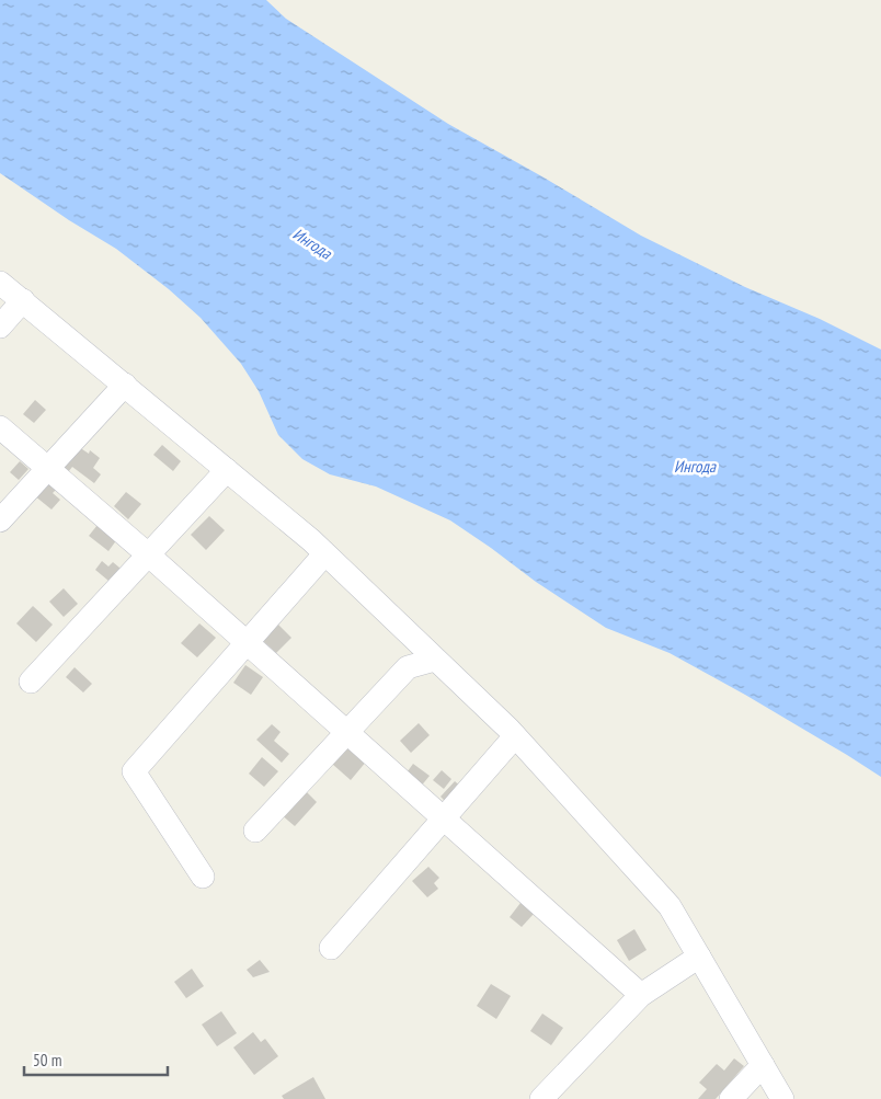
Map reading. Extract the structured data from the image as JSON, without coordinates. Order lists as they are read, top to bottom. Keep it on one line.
{"water":["Ингода"],"scale_bar":"50 m"}
